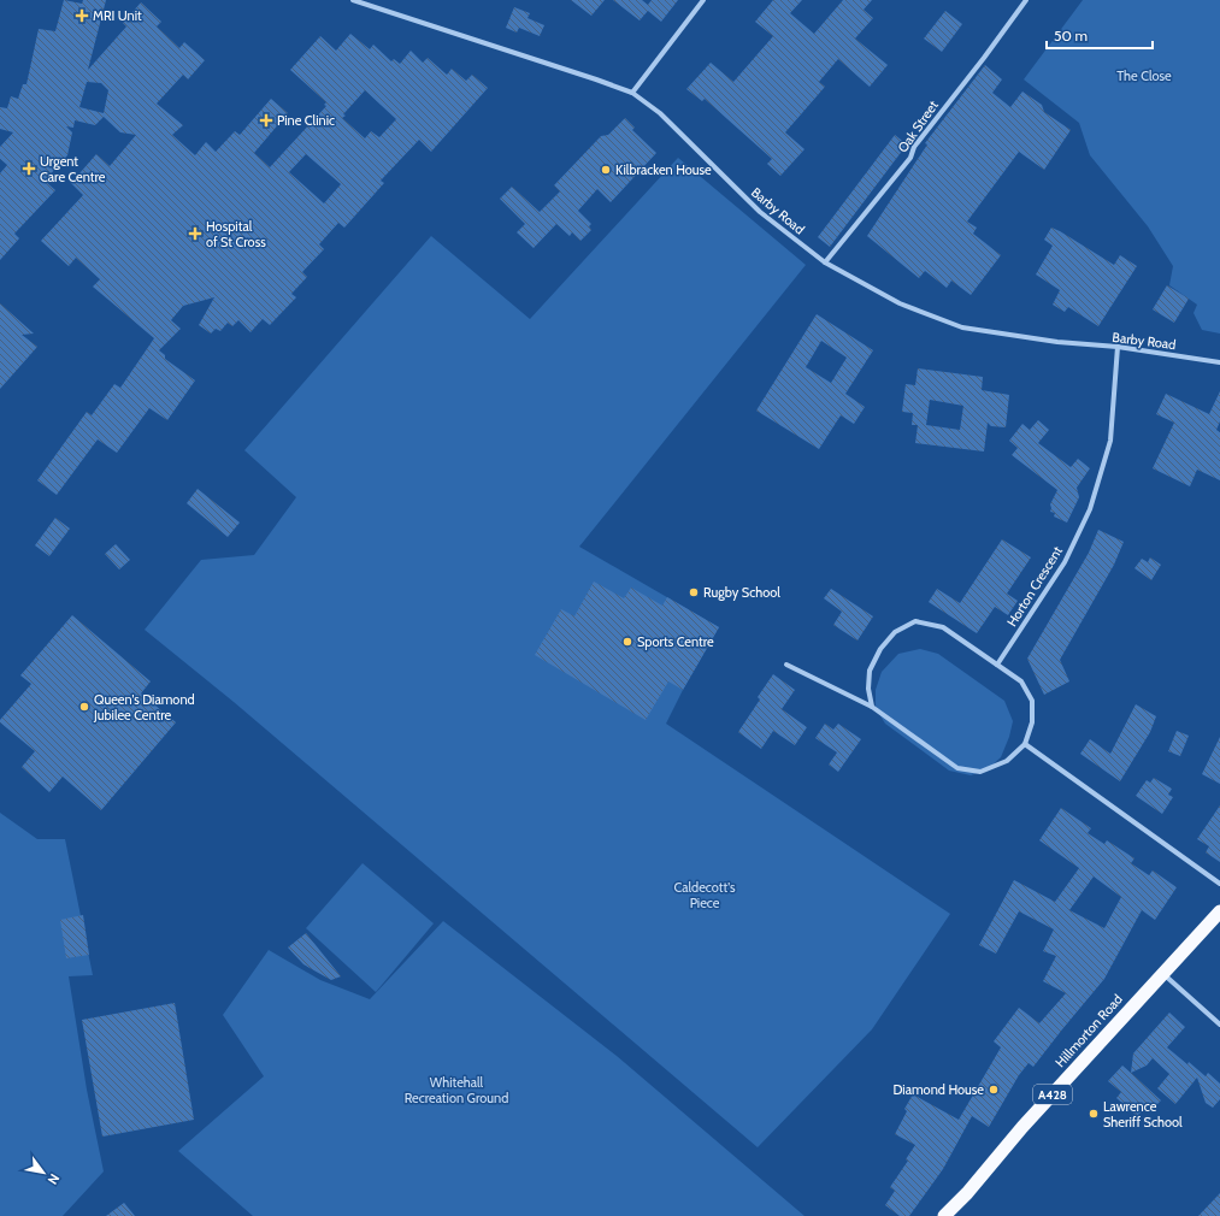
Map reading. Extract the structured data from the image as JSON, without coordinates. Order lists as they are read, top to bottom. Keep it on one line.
{"streets":{"highway":["Hillmorton Road","A428"],"street":["Oak Street","Barby Road","Horton Crescent"]},"crossings":[["Oak Street","Barby Road"],["Barby Road","Horton Crescent"]],"parks":["The Close","Caldecott's Piece","Whitehall Recreation Ground"],"places":{"health":["MRI Unit","Pine Clinic","Urgent Care Centre","Hospital of St Cross"],"other":["Kilbracken House","Rugby School","Sports Centre","Queen's Diamond Jubilee Centre","Diamond House","Lawrence Sheriff School"]},"scale_bar":"50 m","north":"bottom right"}
